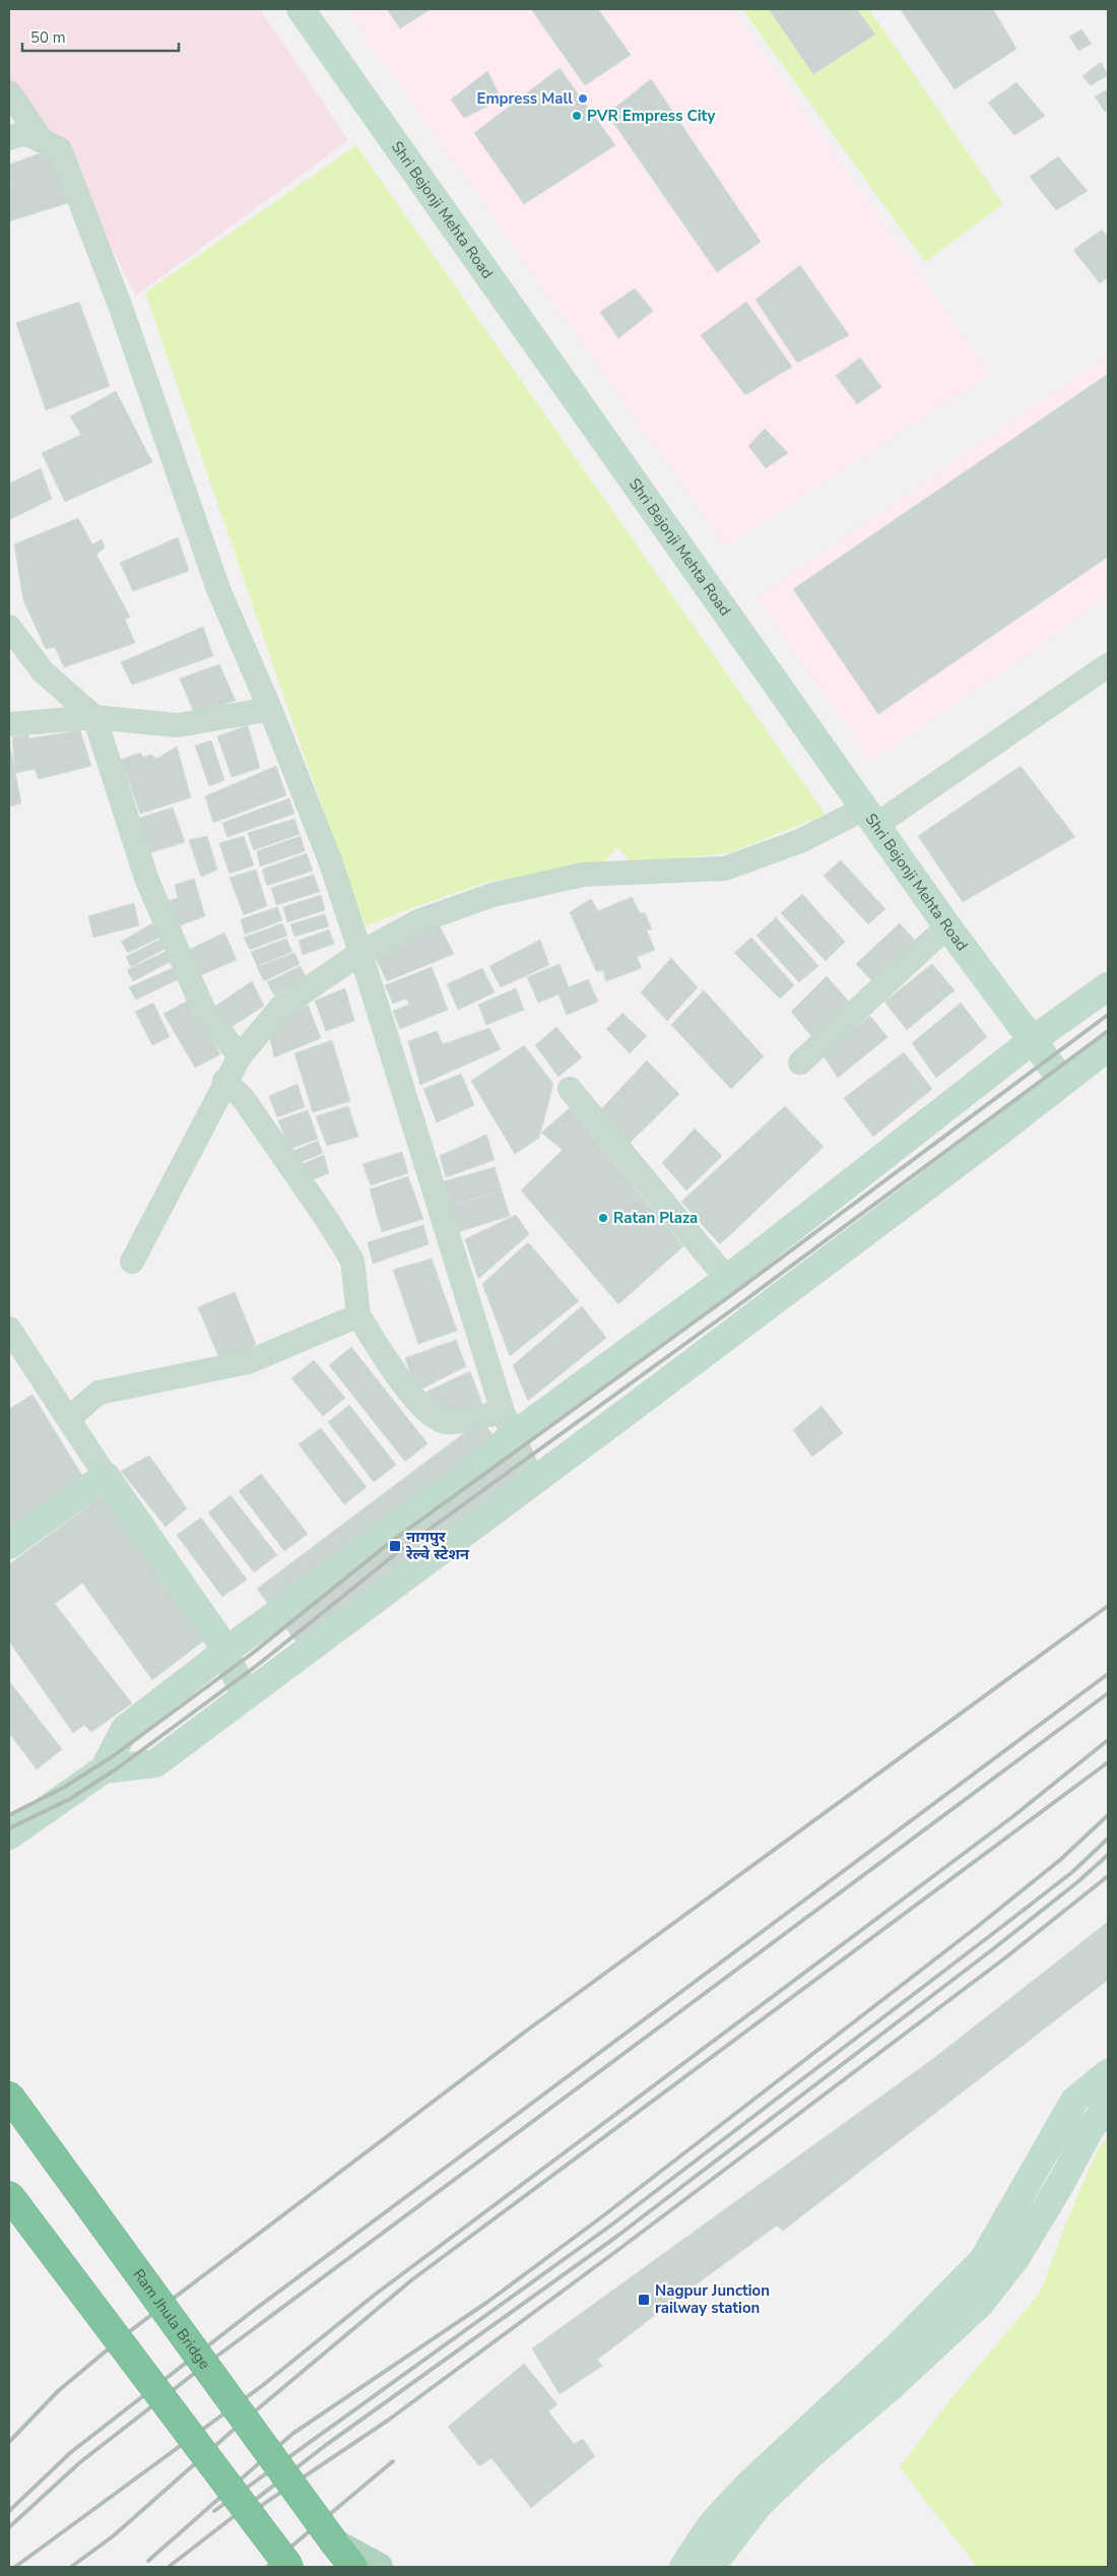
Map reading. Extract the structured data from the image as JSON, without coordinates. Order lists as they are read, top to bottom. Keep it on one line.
{"streets":{"highway":["Ram Jhula Bridge"],"main road":["Shri Bejonji Mehta Road"]},"places":{"other":["Empress Mall","PVR Empress City","Ratan Plaza"],"transit":["नागपुर रेल्वे स्टेशन","Nagpur Junction railway station"]},"scale_bar":"50 m"}
